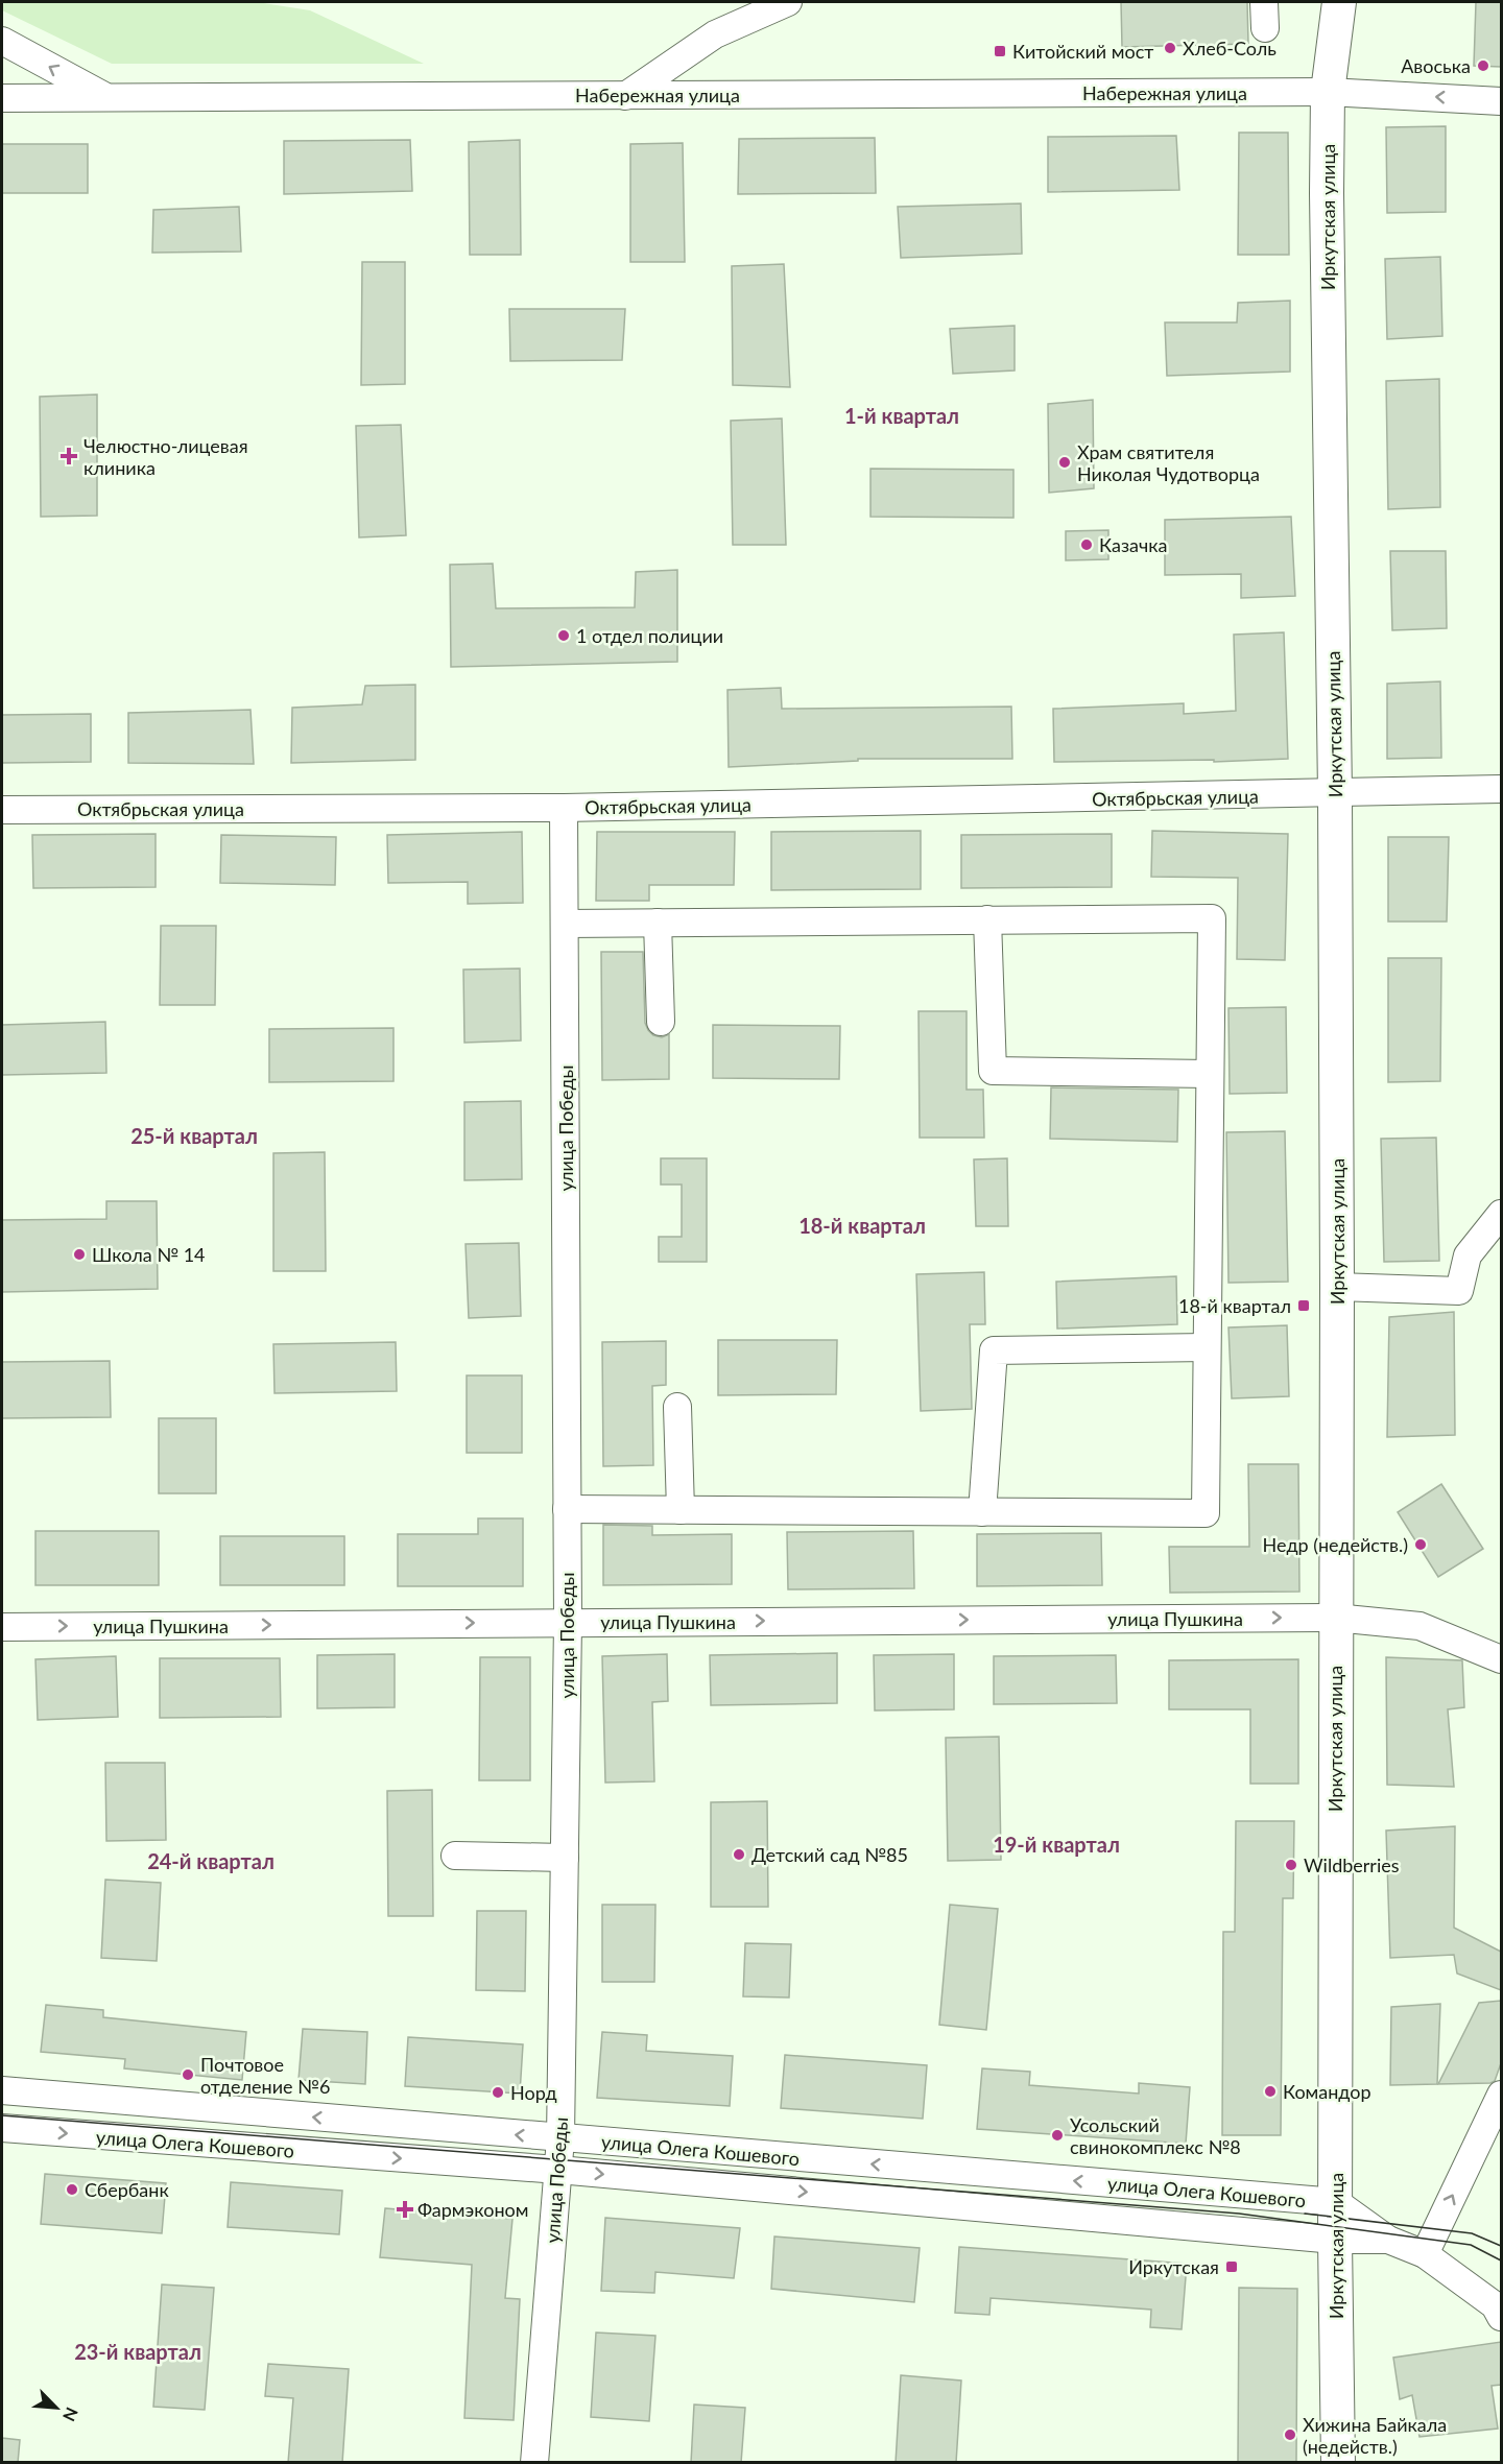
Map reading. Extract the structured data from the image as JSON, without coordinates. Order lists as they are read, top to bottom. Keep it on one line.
{"streets":{"main road":["Иркутская улица"],"street":["Набережная улица","Октябрьская улица","улица Победы","улица Пушкина","улица Олега Кошевого"]},"crossings":[["Набережная улица","Иркутская улица"],["Иркутская улица","Октябрьская улица"],["Иркутская улица","улица Пушкина"],["Иркутская улица","улица Олега Кошевого"],["Октябрьская улица","улица Победы"],["улица Победы","улица Пушкина"],["улица Победы","улица Олега Кошевого"]],"districts":["1-й квартал","25-й квартал","18-й квартал","19-й квартал","24-й квартал","23-й квартал"],"places":{"other":["Хлеб-Соль","Авоська","Храм святителя Николая Чудотворца","Казачка","1 отдел полиции","Школа № 14","Недр (недейств.)","Детский сад №85","Wildberries","Почтовое отделение №6","Командор","Норд","Усольский свинокомплекс №8","Сбербанк","Хижина Байкала (недейств.)"],"transit":["Китойский мост","18-й квартал","Иркутская"],"health":["Челюстно-лицевая клиника","Фармэконом"]},"north":"bottom right"}
